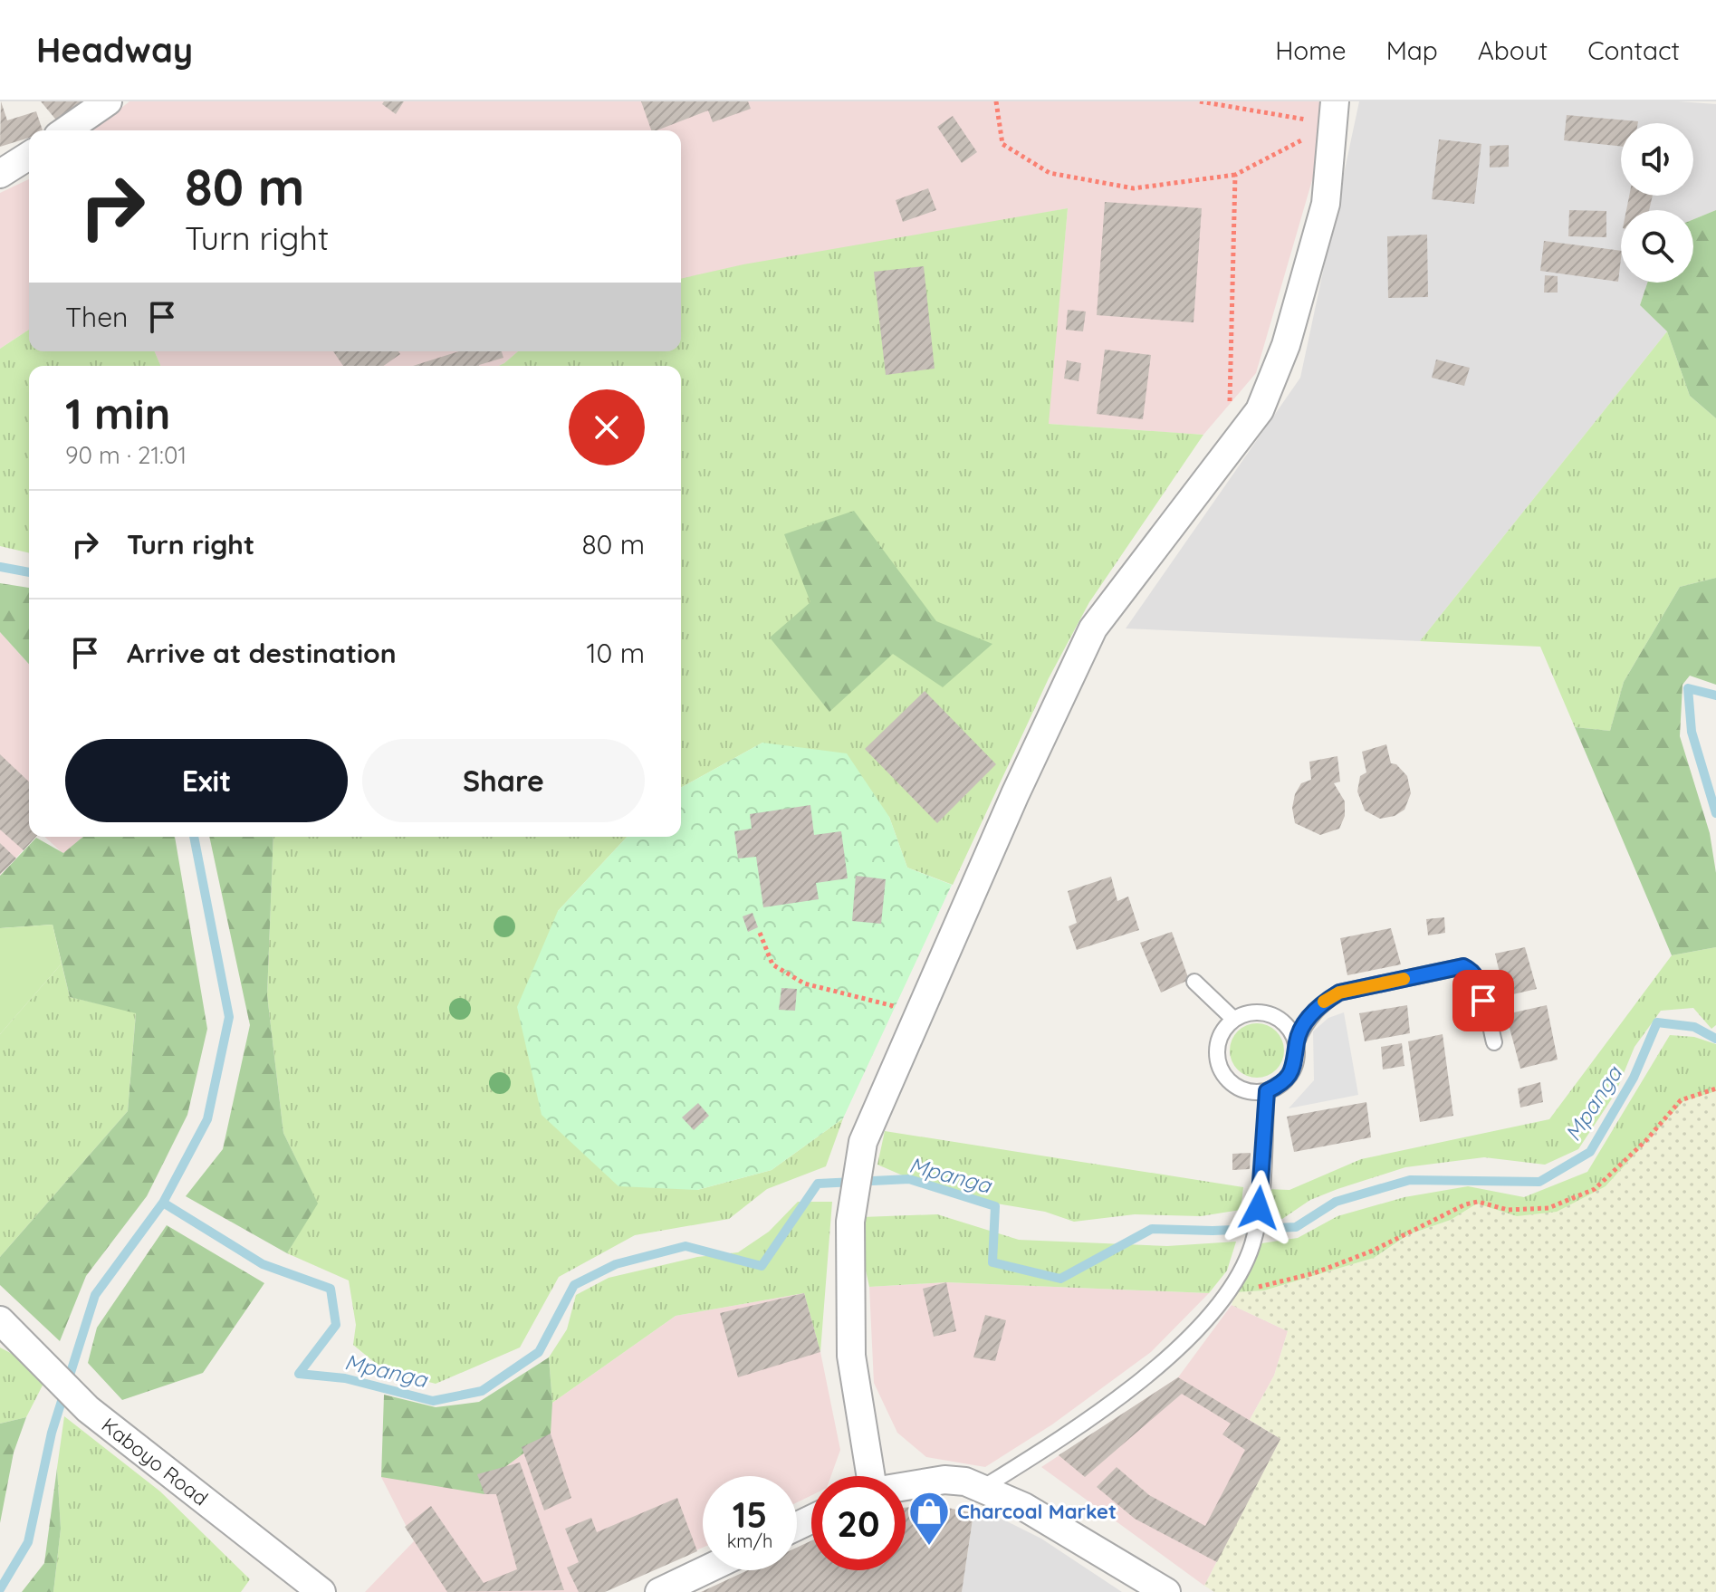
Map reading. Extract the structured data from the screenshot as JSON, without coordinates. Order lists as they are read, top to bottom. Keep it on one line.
{"streets":{"street":["Kaboyo Road"]},"water":["Mpanga"],"places":{"shop":["Charcoal Market"]},"page":{"header":"Headway","nav":["Home","Map","About","Contact"],"turn":["80 m","Turn right"],"then":"Then","heading":["1 min","90 m · 21:01"],"list":[{"name":"Turn right","value":"80 m"},{"name":"Arrive at destination","value":"10 m"}],"buttons":["Exit","Share"],"speed":"15 km/h","limit":"20"}}
